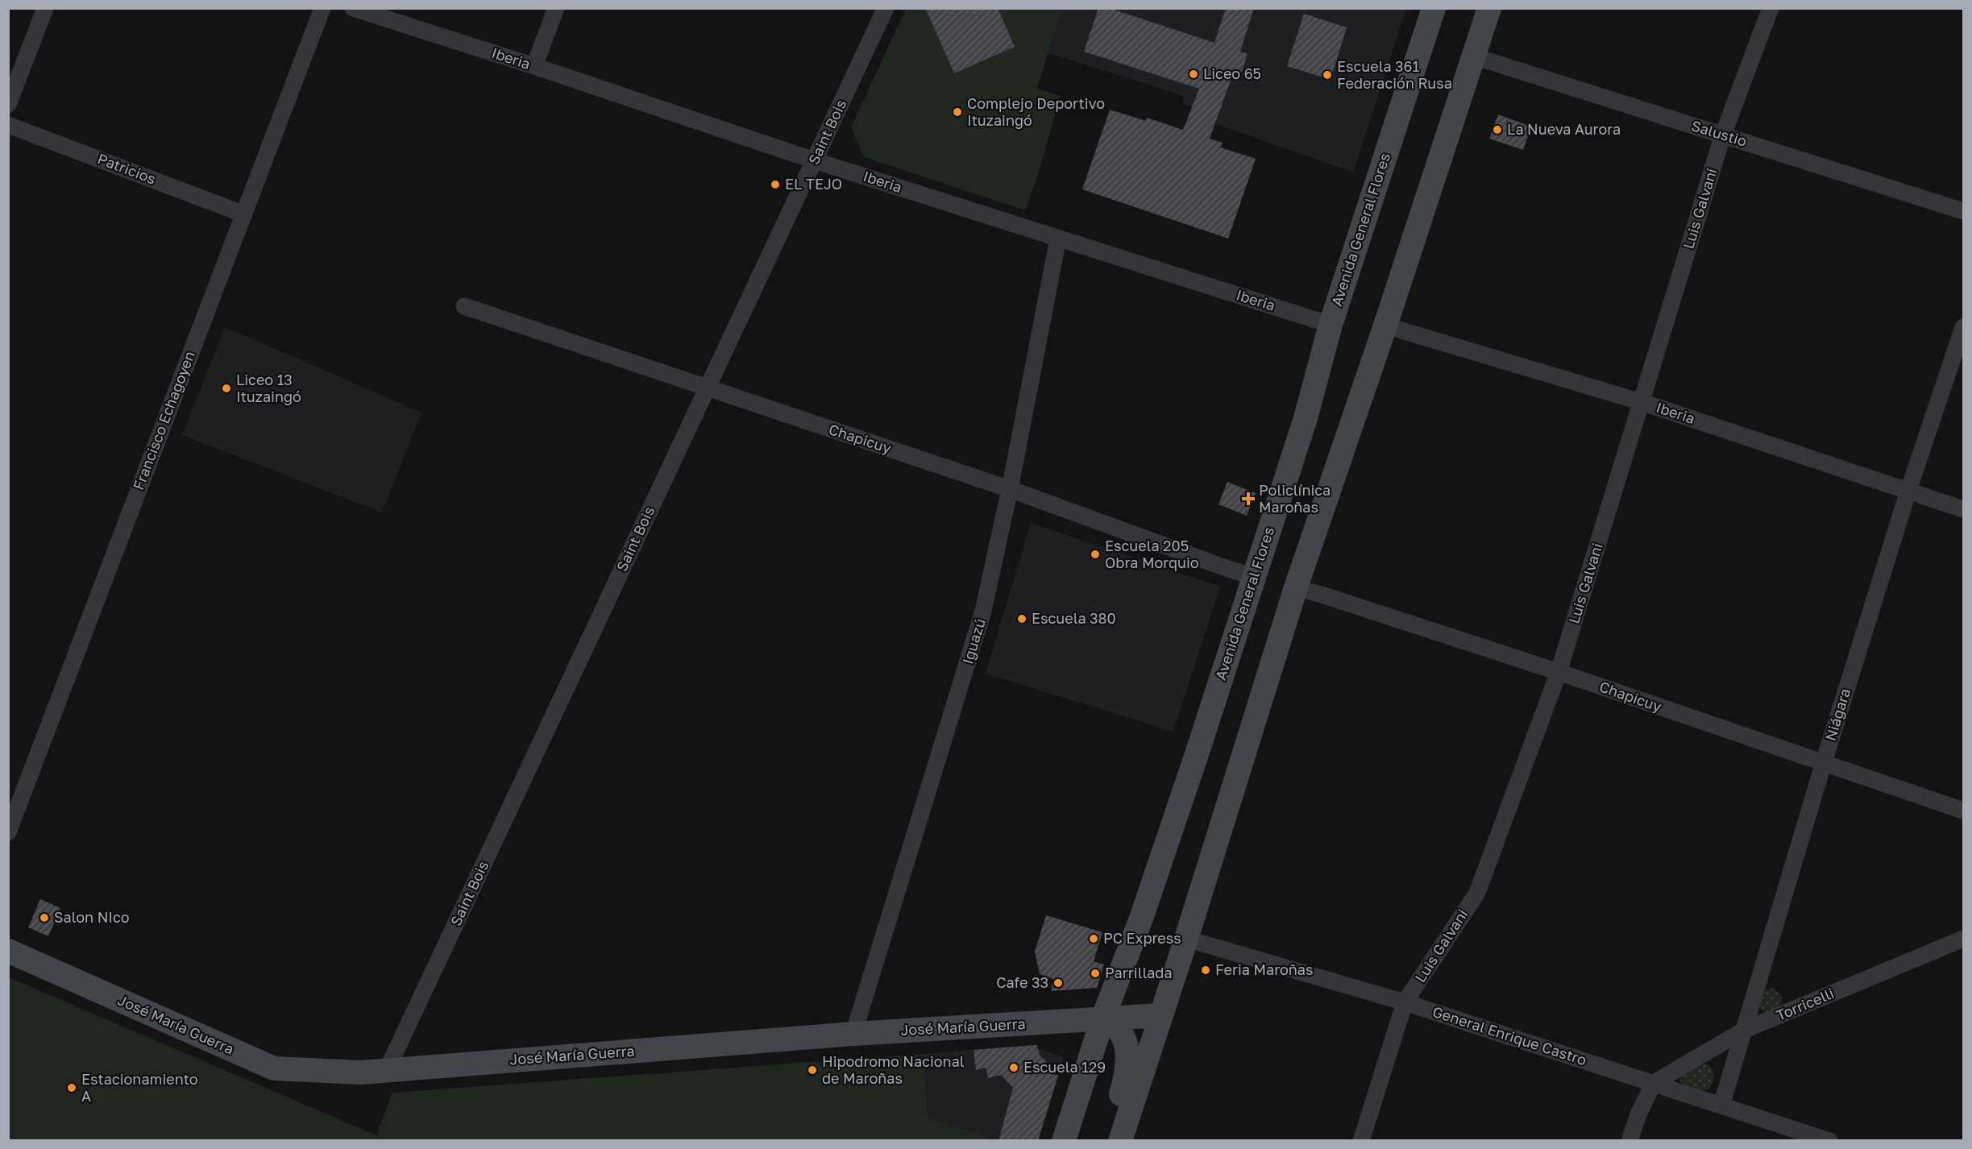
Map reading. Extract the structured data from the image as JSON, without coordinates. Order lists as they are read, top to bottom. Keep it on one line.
{"streets":{"main road":["Avenida General Flores","José María Guerra"],"street":["Iberia","Saint Bois","Salustio","Patricios","Luis Galvani","Francisco Echagoyen","Chapicuy","Iguazú","Niágara","Torricelli","General Enrique Castro"]},"crossings":[["Iberia","Saint Bois"],["Iberia","Luis Galvani"],["Iberia","Avenida General Flores"],["Iberia","Iguazú"],["Iberia","Niágara"],["Saint Bois","Chapicuy"],["Saint Bois","José María Guerra"],["Salustio","Luis Galvani"],["Patricios","Francisco Echagoyen"],["Luis Galvani","Chapicuy"],["Luis Galvani","General Enrique Castro"],["Avenida General Flores","Chapicuy"],["Avenida General Flores","José María Guerra"],["Chapicuy","Iguazú"],["Chapicuy","Niágara"],["Iguazú","José María Guerra"],["Niágara","Torricelli"],["Niágara","General Enrique Castro"],["Torricelli","General Enrique Castro"]],"places":{"other":["Liceo 65","Escuela 361 Federación Rusa","Complejo Deportivo Ituzaingó","La Nueva Aurora","EL TEJO","Liceo 13 Ituzaingó","Escuela 205 Obra Morquio","Escuela 380","Salon NIco","PC Express","Feria Maroñas","Parrillada","Cafe 33","Escuela 129","Hipodromo Nacional de Maroñas","Estacionamiento A"],"health":["Policlínica Maroñas"]}}
